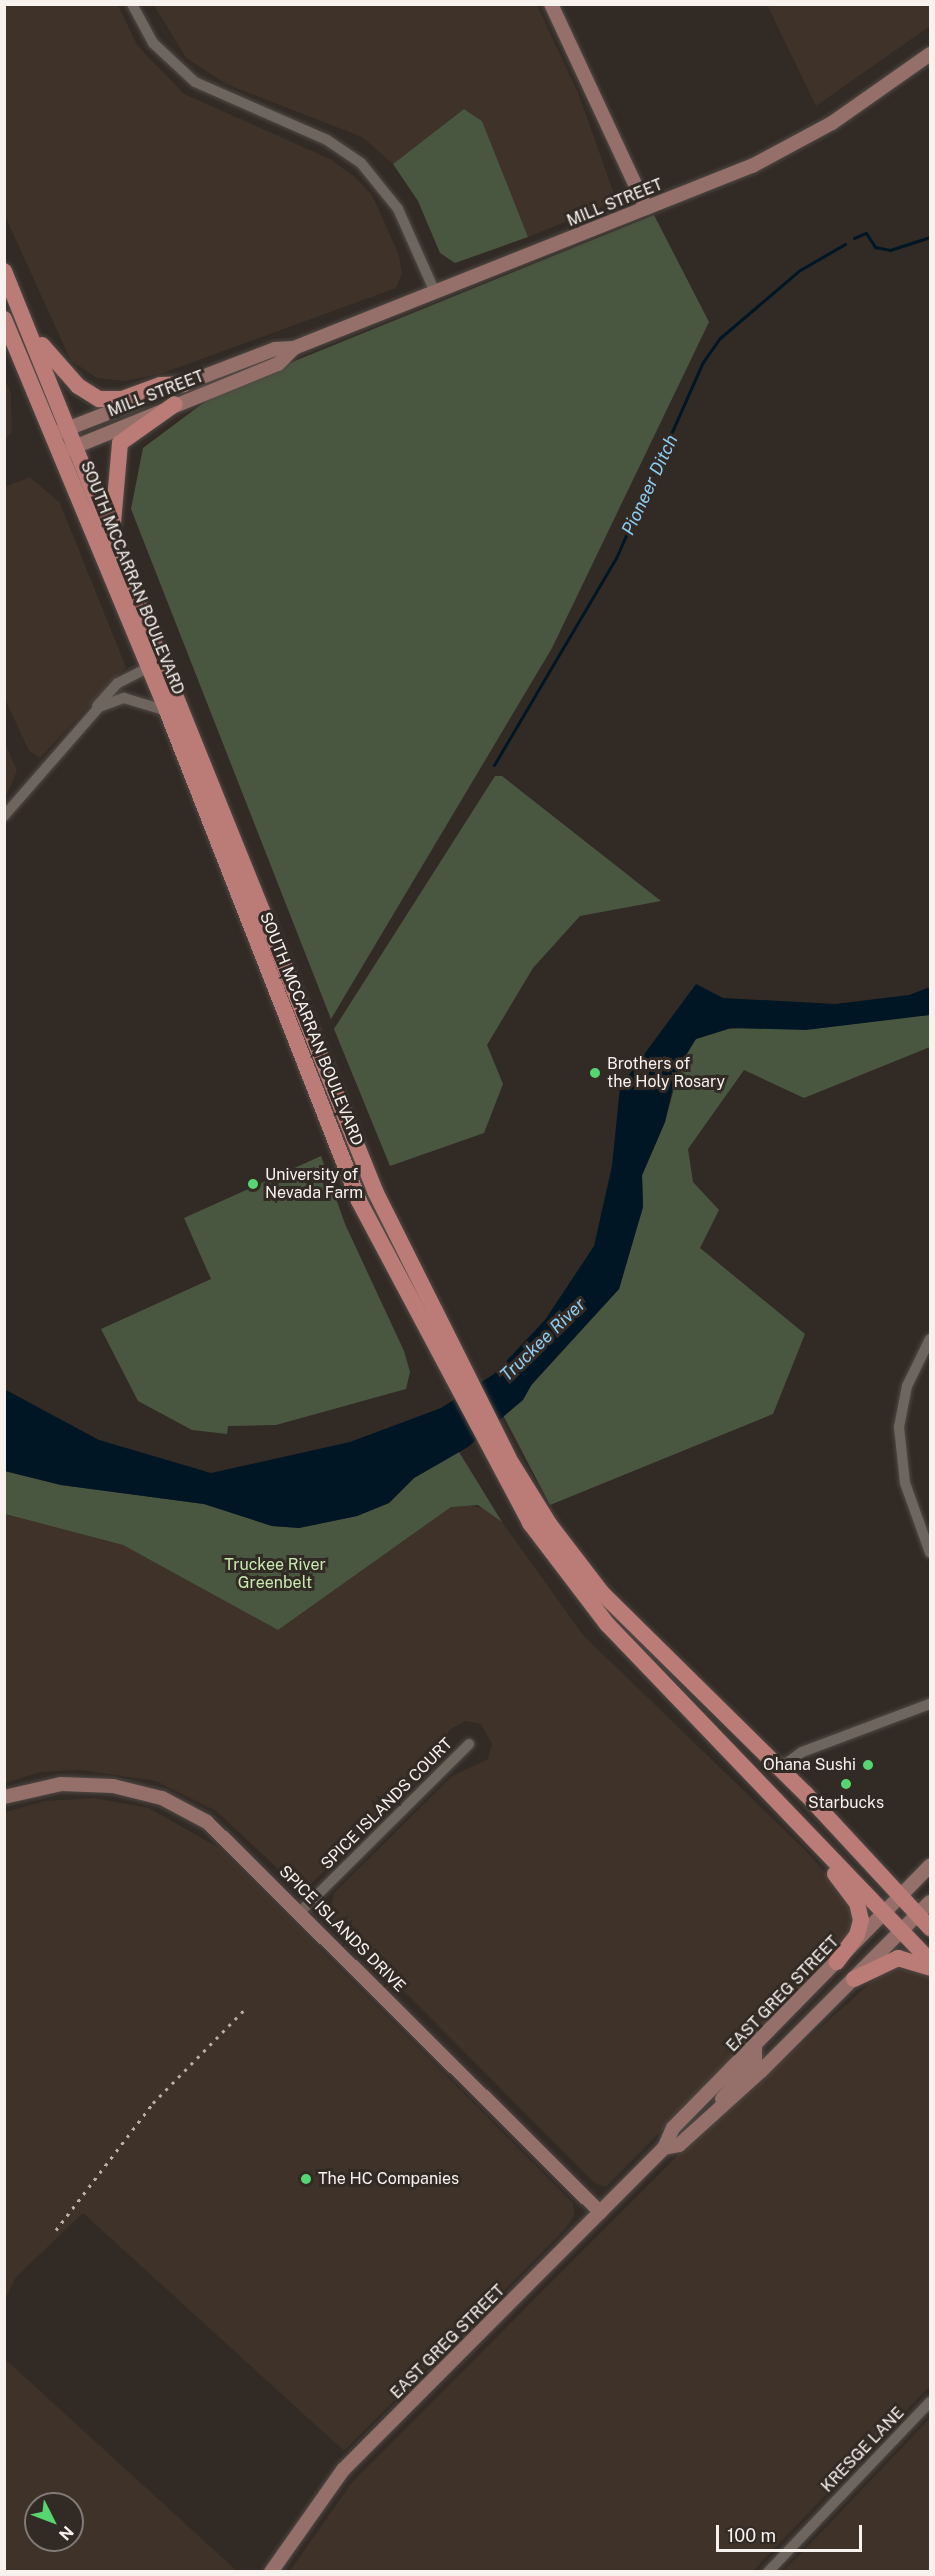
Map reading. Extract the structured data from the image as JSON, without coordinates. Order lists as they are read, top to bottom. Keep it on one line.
{"streets":{"main road":["MILL STREET","SOUTH MCCARRAN BOULEVARD","SPICE ISLANDS DRIVE","EAST GREG STREET"],"street":["SPICE ISLANDS COURT","KRESGE LANE"]},"crossings":[["MILL STREET","SOUTH MCCARRAN BOULEVARD"],["SOUTH MCCARRAN BOULEVARD","EAST GREG STREET"],["SPICE ISLANDS COURT","SPICE ISLANDS DRIVE"],["SPICE ISLANDS DRIVE","EAST GREG STREET"]],"water":["Pioneer Ditch","Truckee River"],"parks":["Truckee River Greenbelt"],"places":["Brothers of the Holy Rosary","University of Nevada Farm","Ohana Sushi","Starbucks","The HC Companies"],"scale_bar":"100 m","north":"bottom right"}
